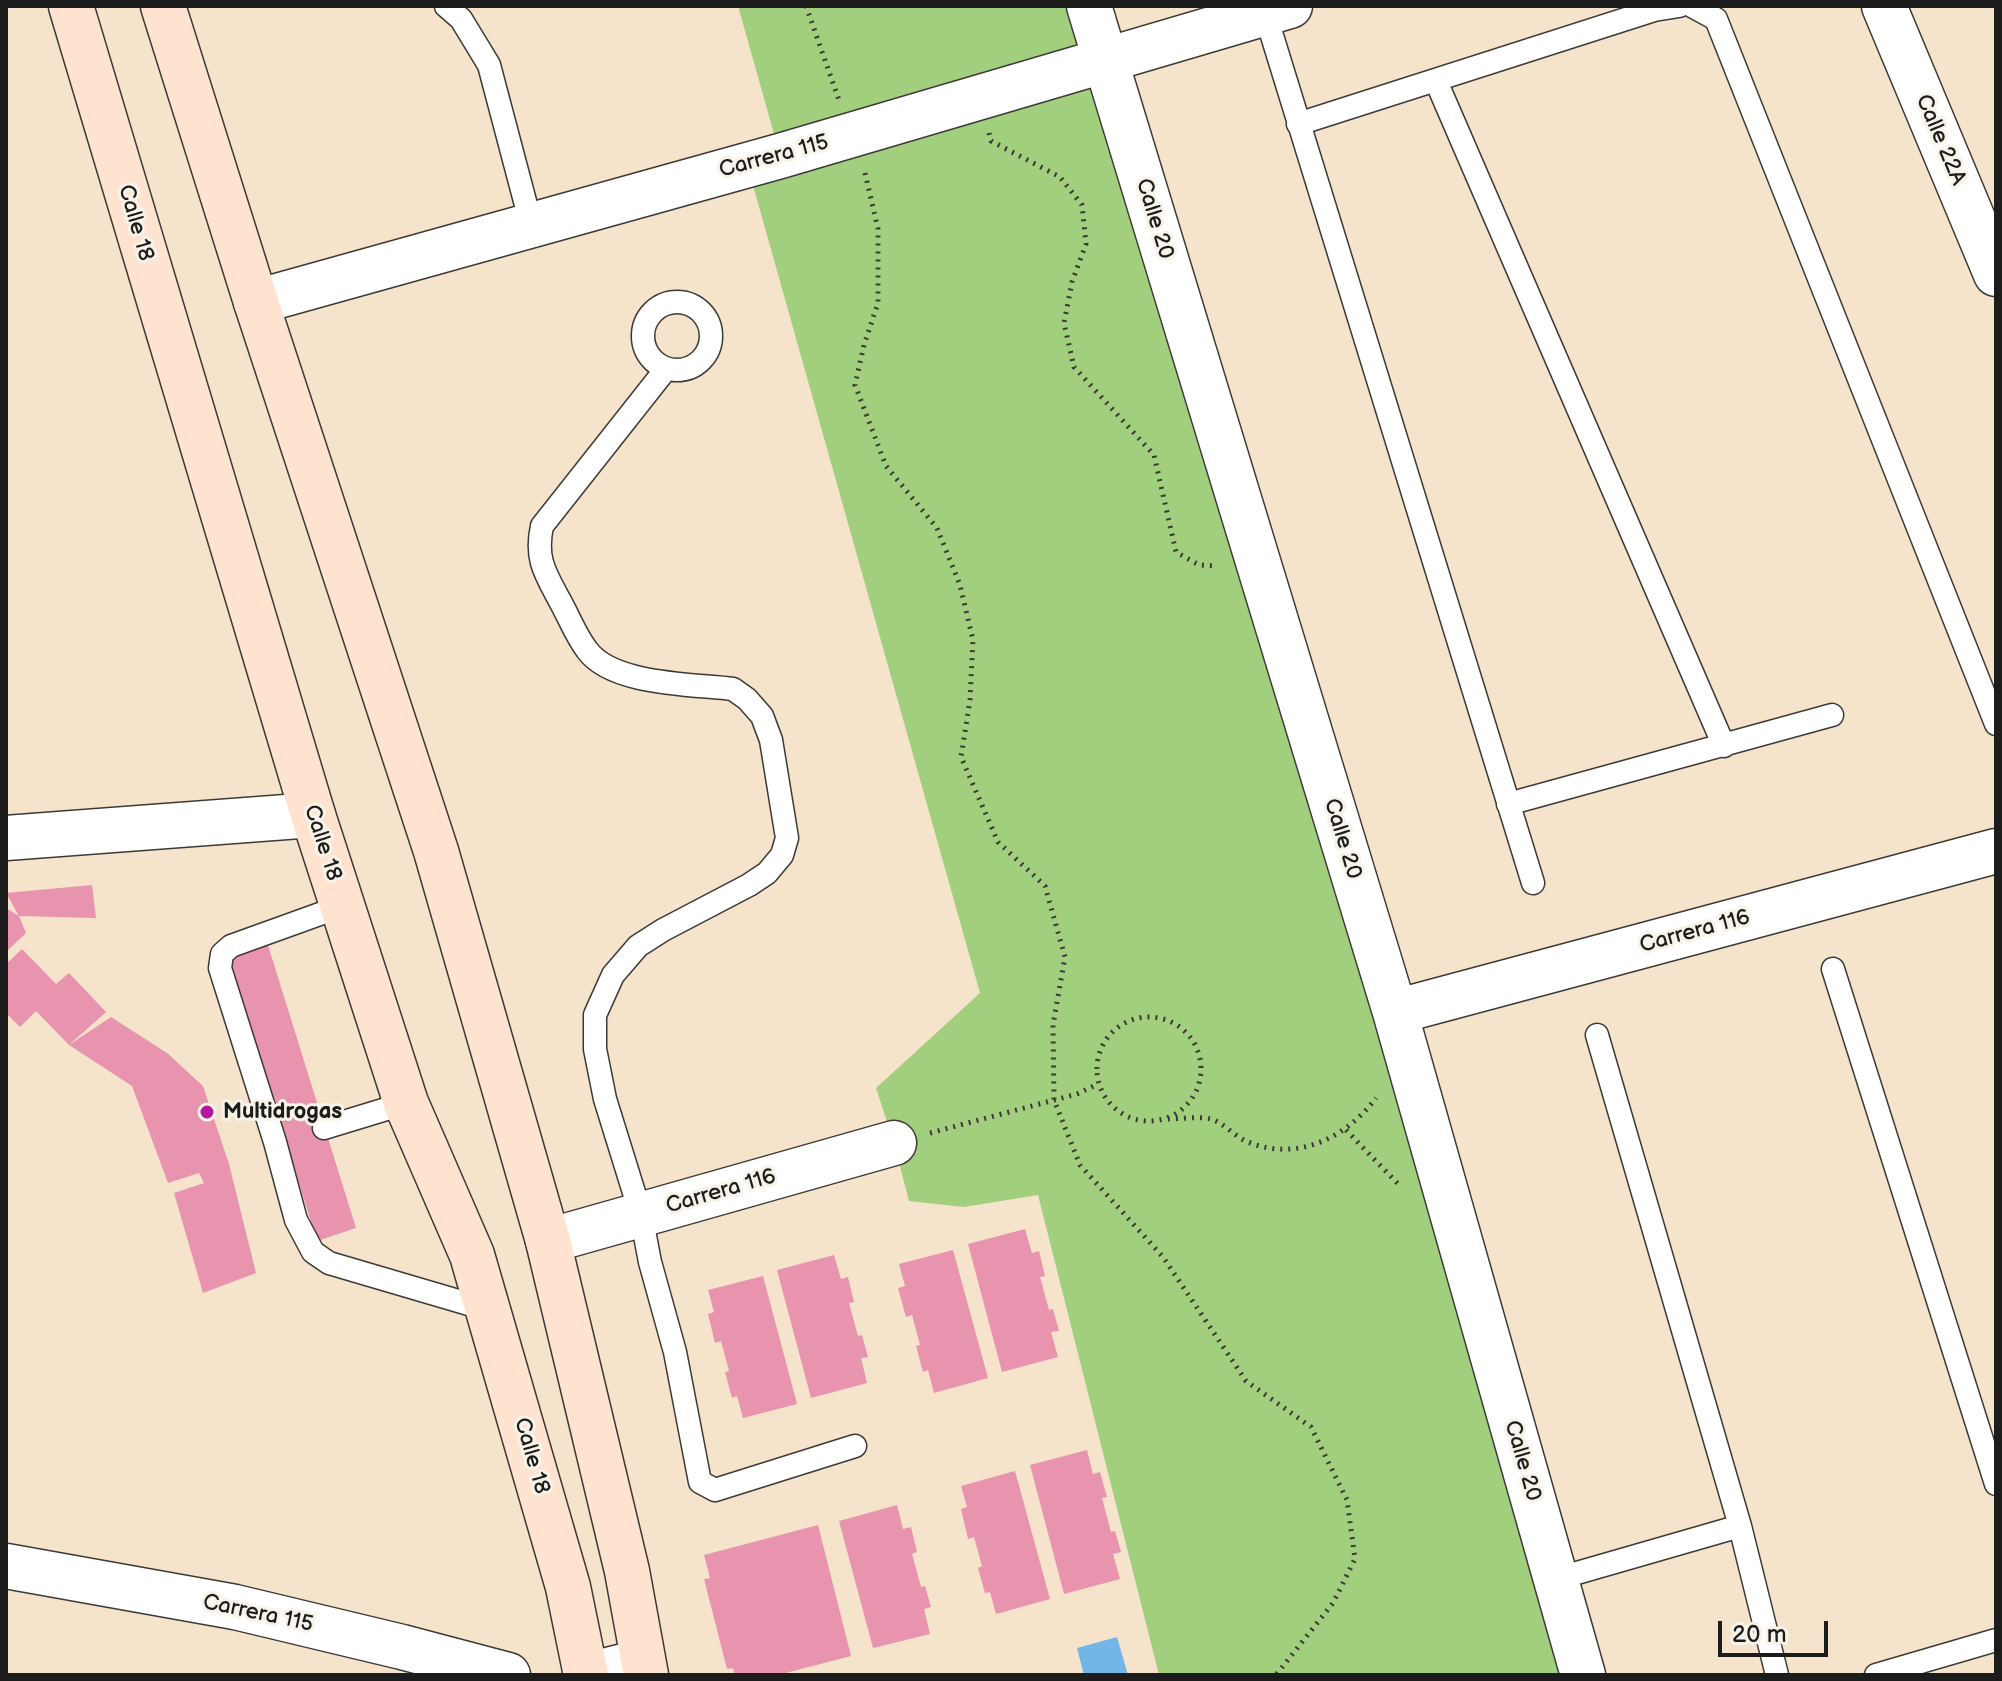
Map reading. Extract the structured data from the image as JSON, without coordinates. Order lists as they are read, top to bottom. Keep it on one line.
{"streets":{"main road":["Calle 18"],"street":["Calle 22A","Carrera 115","Calle 20","Carrera 116"]},"crossings":[["Carrera 115","Calle 20"],["Calle 20","Carrera 116"]],"places":["Multidrogas"],"scale_bar":"20 m"}
